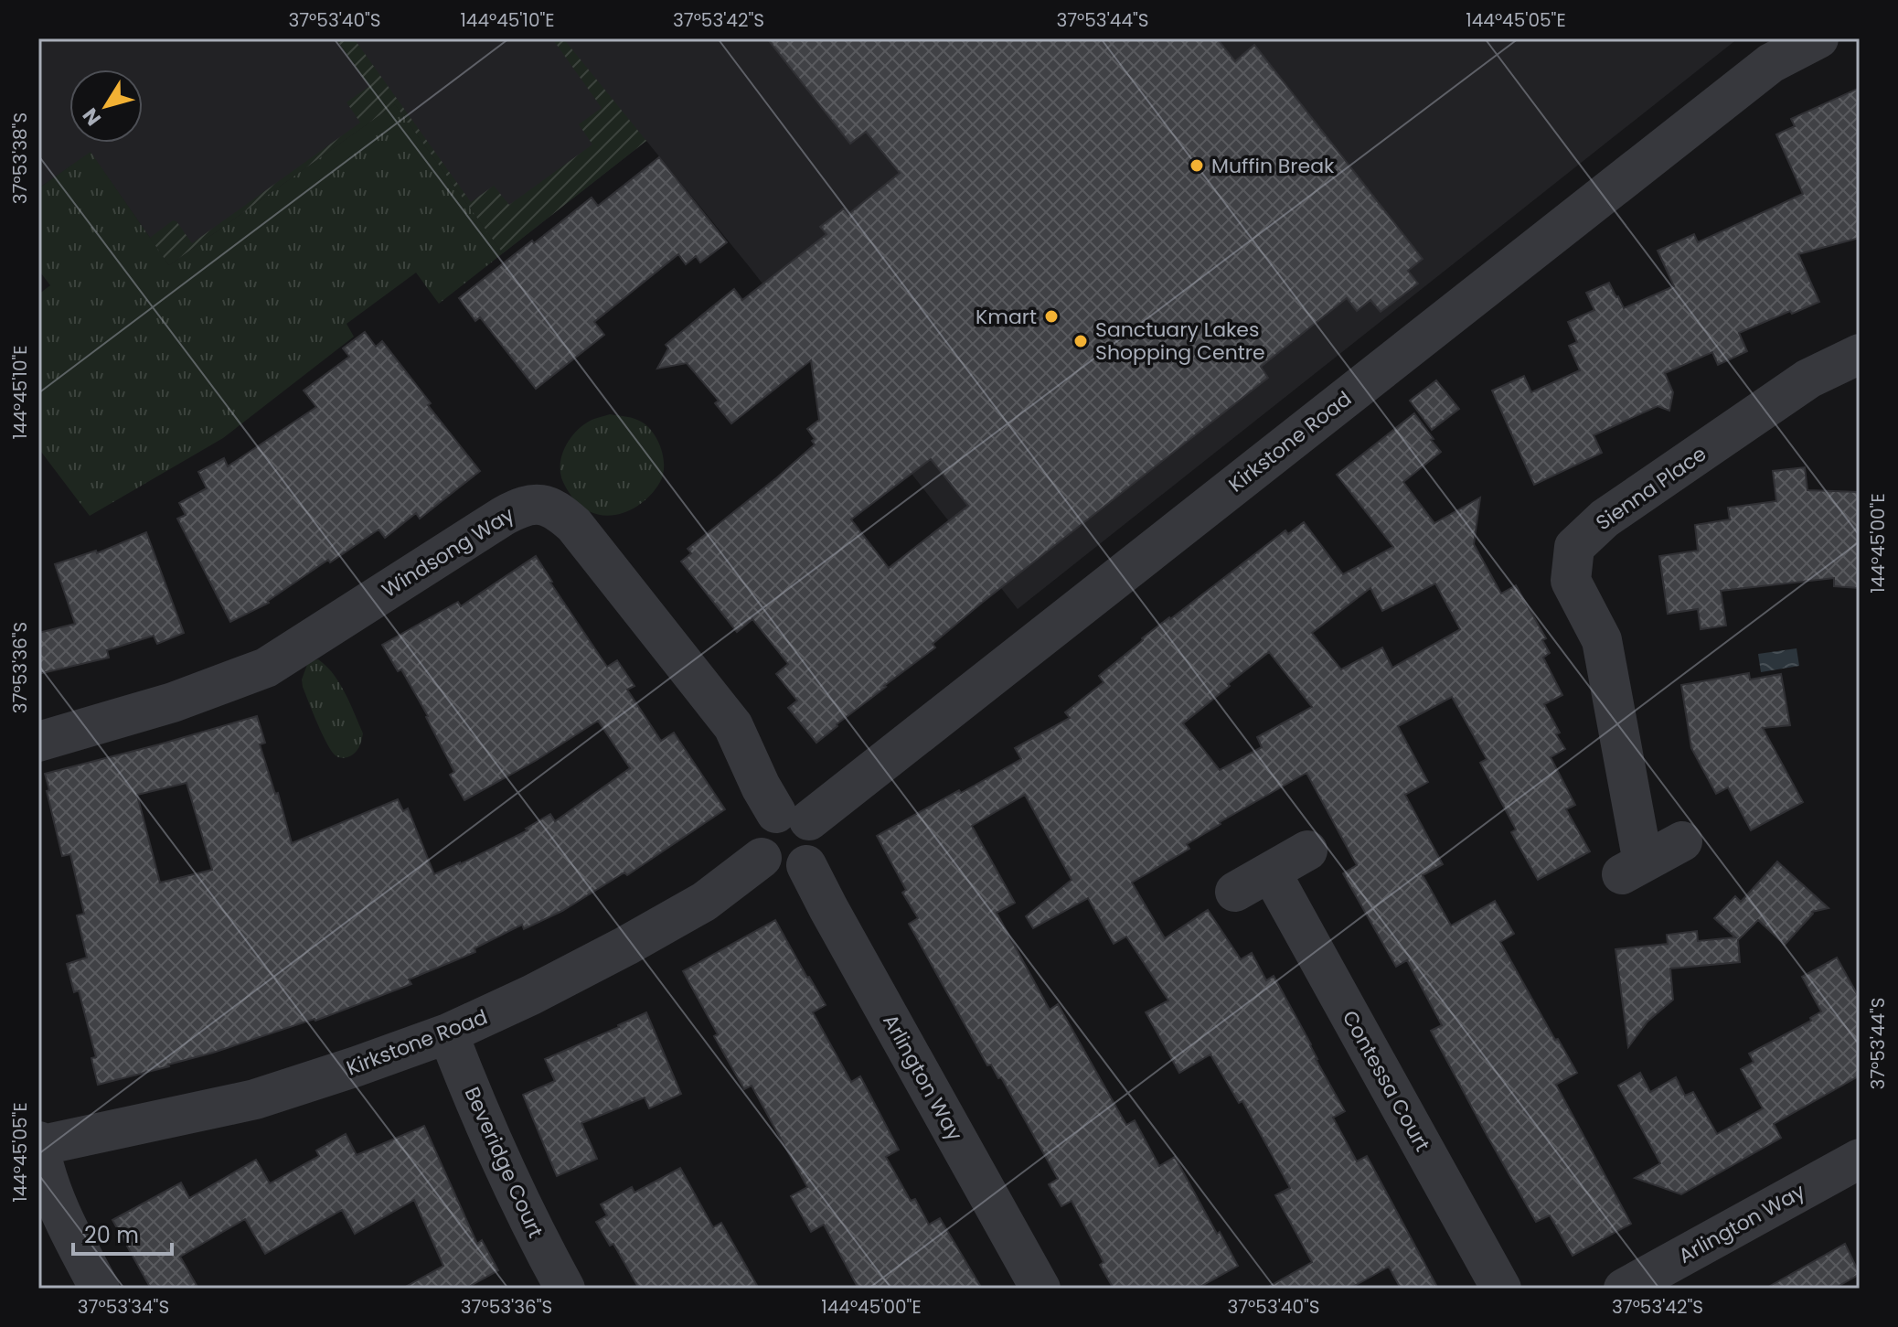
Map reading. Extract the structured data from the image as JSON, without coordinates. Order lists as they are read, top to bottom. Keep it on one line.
{"streets":{"street":["Kirkstone Road","Sienna Place","Windsong Way","Arlington Way","Contessa Court","Beveridge Court"]},"crossings":[["Kirkstone Road","Windsong Way"],["Kirkstone Road","Arlington Way"],["Kirkstone Road","Beveridge Court"],["Windsong Way","Arlington Way"]],"places":["Muffin Break","Kmart","Sanctuary Lakes Shopping Centre"],"scale_bar":"20 m","north":"bottom left","coordinates":["37°53'40\"S","144°45'10\"E","37°53'42\"S","37°53'44\"S","144°45'05\"E","37°53'38\"S","144°45'00\"E","37°53'36\"S","37°53'34\"S"]}
